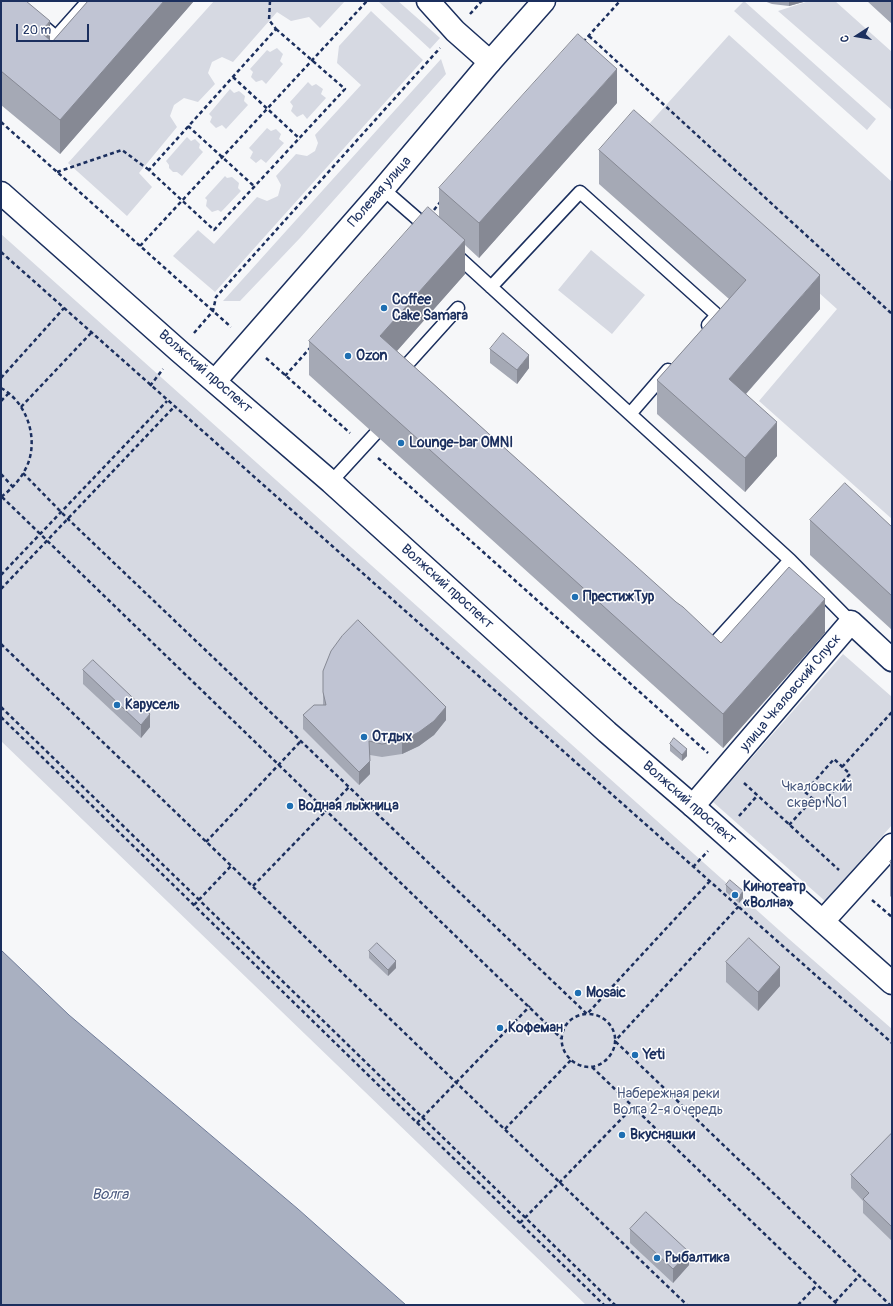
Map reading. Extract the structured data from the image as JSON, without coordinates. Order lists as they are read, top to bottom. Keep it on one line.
{"streets":{"main road":["Полевая улица","Волжский проспект","улица Чкаловский Спуск"]},"crossings":[["Полевая улица","Волжский проспект"],["Волжский проспект","улица Чкаловский Спуск"]],"water":["Волга"],"parks":["Чкаловский сквер №1","Набережная реки Волга 2-я очередь"],"places":["Coffee Cake Samara","Ozon","Lounge-bar OMNI","ПрестижТур","Карусель","Отдых","Водная лыжница","Кинотеатр «Волна»","Mosaic","Кофеман","Yeti","Вкусняшки","Рыбалтика"],"scale_bar":"20 m","north":"left"}
